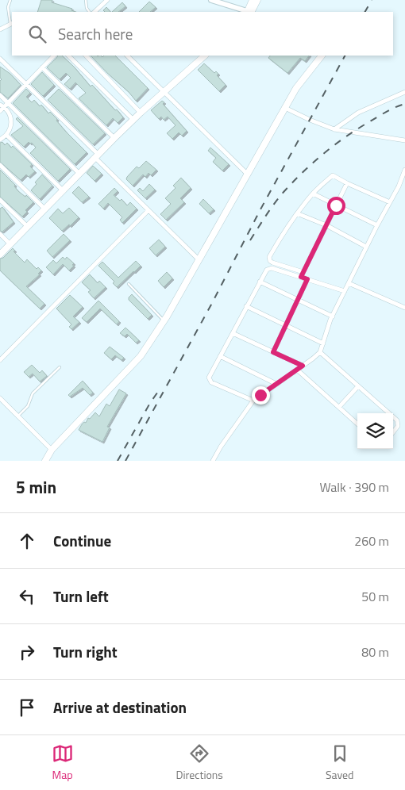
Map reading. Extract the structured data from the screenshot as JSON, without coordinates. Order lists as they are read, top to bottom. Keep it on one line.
{"page":{"search":"Search here","heading":["5 min","Walk · 390 m"],"list":[["Continue","260 m"],["Turn left","50 m"],["Turn right","80 m"],"Arrive at destination"],"nav":["Map","Directions","Saved"]}}
